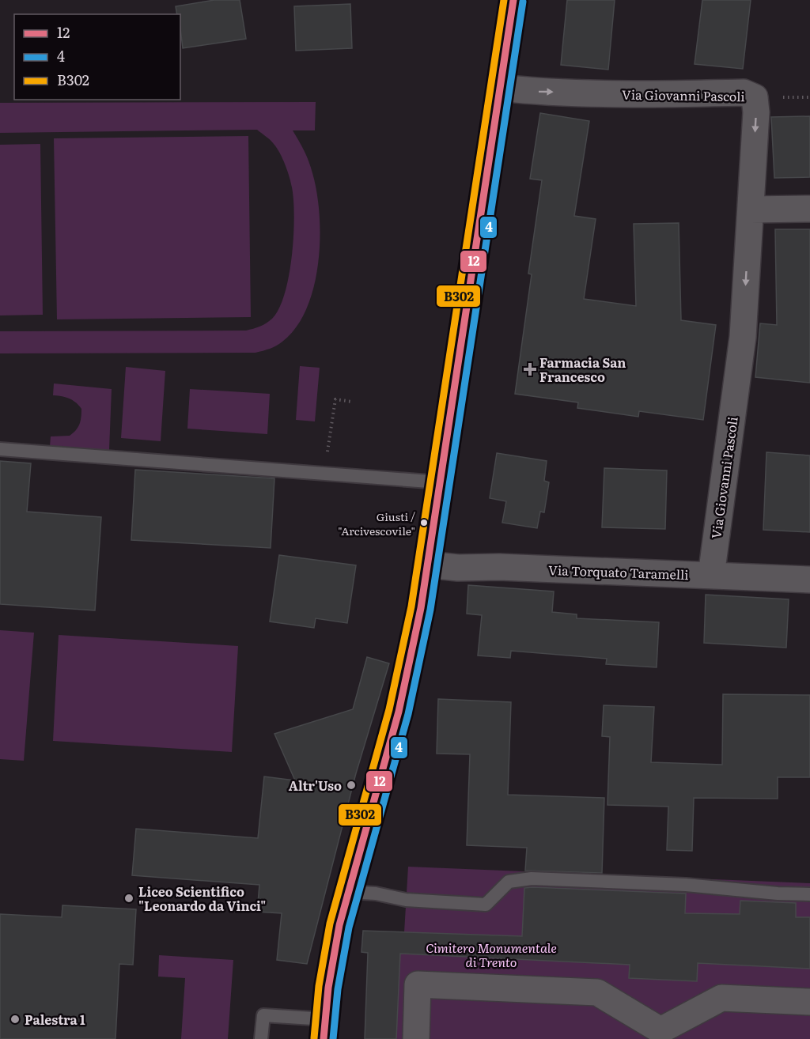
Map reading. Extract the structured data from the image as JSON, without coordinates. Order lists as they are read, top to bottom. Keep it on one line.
{"streets":{"street":["Via Giovanni Pascoli","Via Torquato Taramelli"]},"crossings":[["Via Giovanni Pascoli","Via Torquato Taramelli"]],"parks":["Cimitero Monumentale di Trento"],"places":{"health":["Farmacia San Francesco"],"other":["Giusti / \"Arcivescovile\"","Altr'Uso","Liceo Scientifico \"Leonardo da Vinci\"","Palestra 1"]},"lines":["transit line 12","transit line B302","transit line 4"],"legend":["12","4","B302"]}
